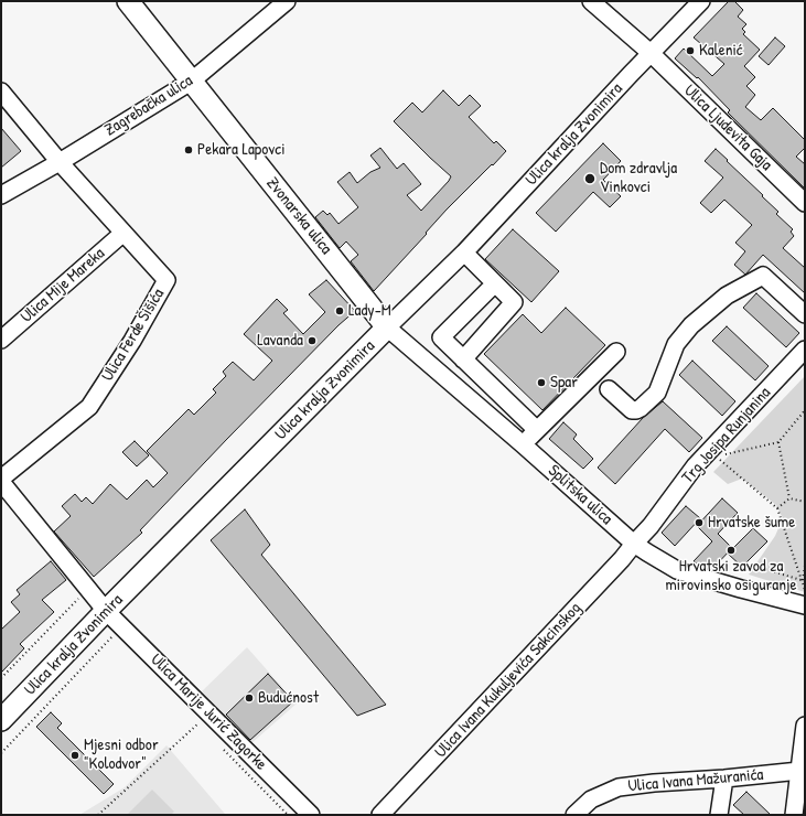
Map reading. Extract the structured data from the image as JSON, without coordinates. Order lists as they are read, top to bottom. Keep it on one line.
{"streets":{"main road":["Ulica kralja Zvonimira","Zvonarska ulica"],"street":["Zagrebačka ulica","Ulica Ljudevita Gaja","Ulica Mije Mareka","Ulica Ferde Šišića","Trg Josipa Runjanina","Splitska ulica","Ulica Ivana Kukuljevića Sakcinskog","Ulica Marije Jurić Zagorke","Ulica Ivana Mažuranića"]},"crossings":[["Zagrebačka ulica","Zvonarska ulica"],["Zagrebačka ulica","Ulica Ferde Šišića"],["Ulica Ljudevita Gaja","Ulica kralja Zvonimira"],["Ulica kralja Zvonimira","Zvonarska ulica"],["Ulica kralja Zvonimira","Splitska ulica"],["Ulica kralja Zvonimira","Ulica Marije Jurić Zagorke"],["Zvonarska ulica","Splitska ulica"],["Ulica Mije Mareka","Ulica Ferde Šišića"],["Trg Josipa Runjanina","Splitska ulica"],["Trg Josipa Runjanina","Ulica Ivana Kukuljevića Sakcinskog"],["Splitska ulica","Ulica Ivana Kukuljevića Sakcinskog"]],"places":["Kalenić","Pekara Lapovci","Dom zdravlja Vinkovci","Lady-M","Lavanda","Spar","Hrvatske šume","Hrvatski zavod za mirovinsko osiguranje","Budućnost","Mjesni odbor \"Kolodvor\""]}
